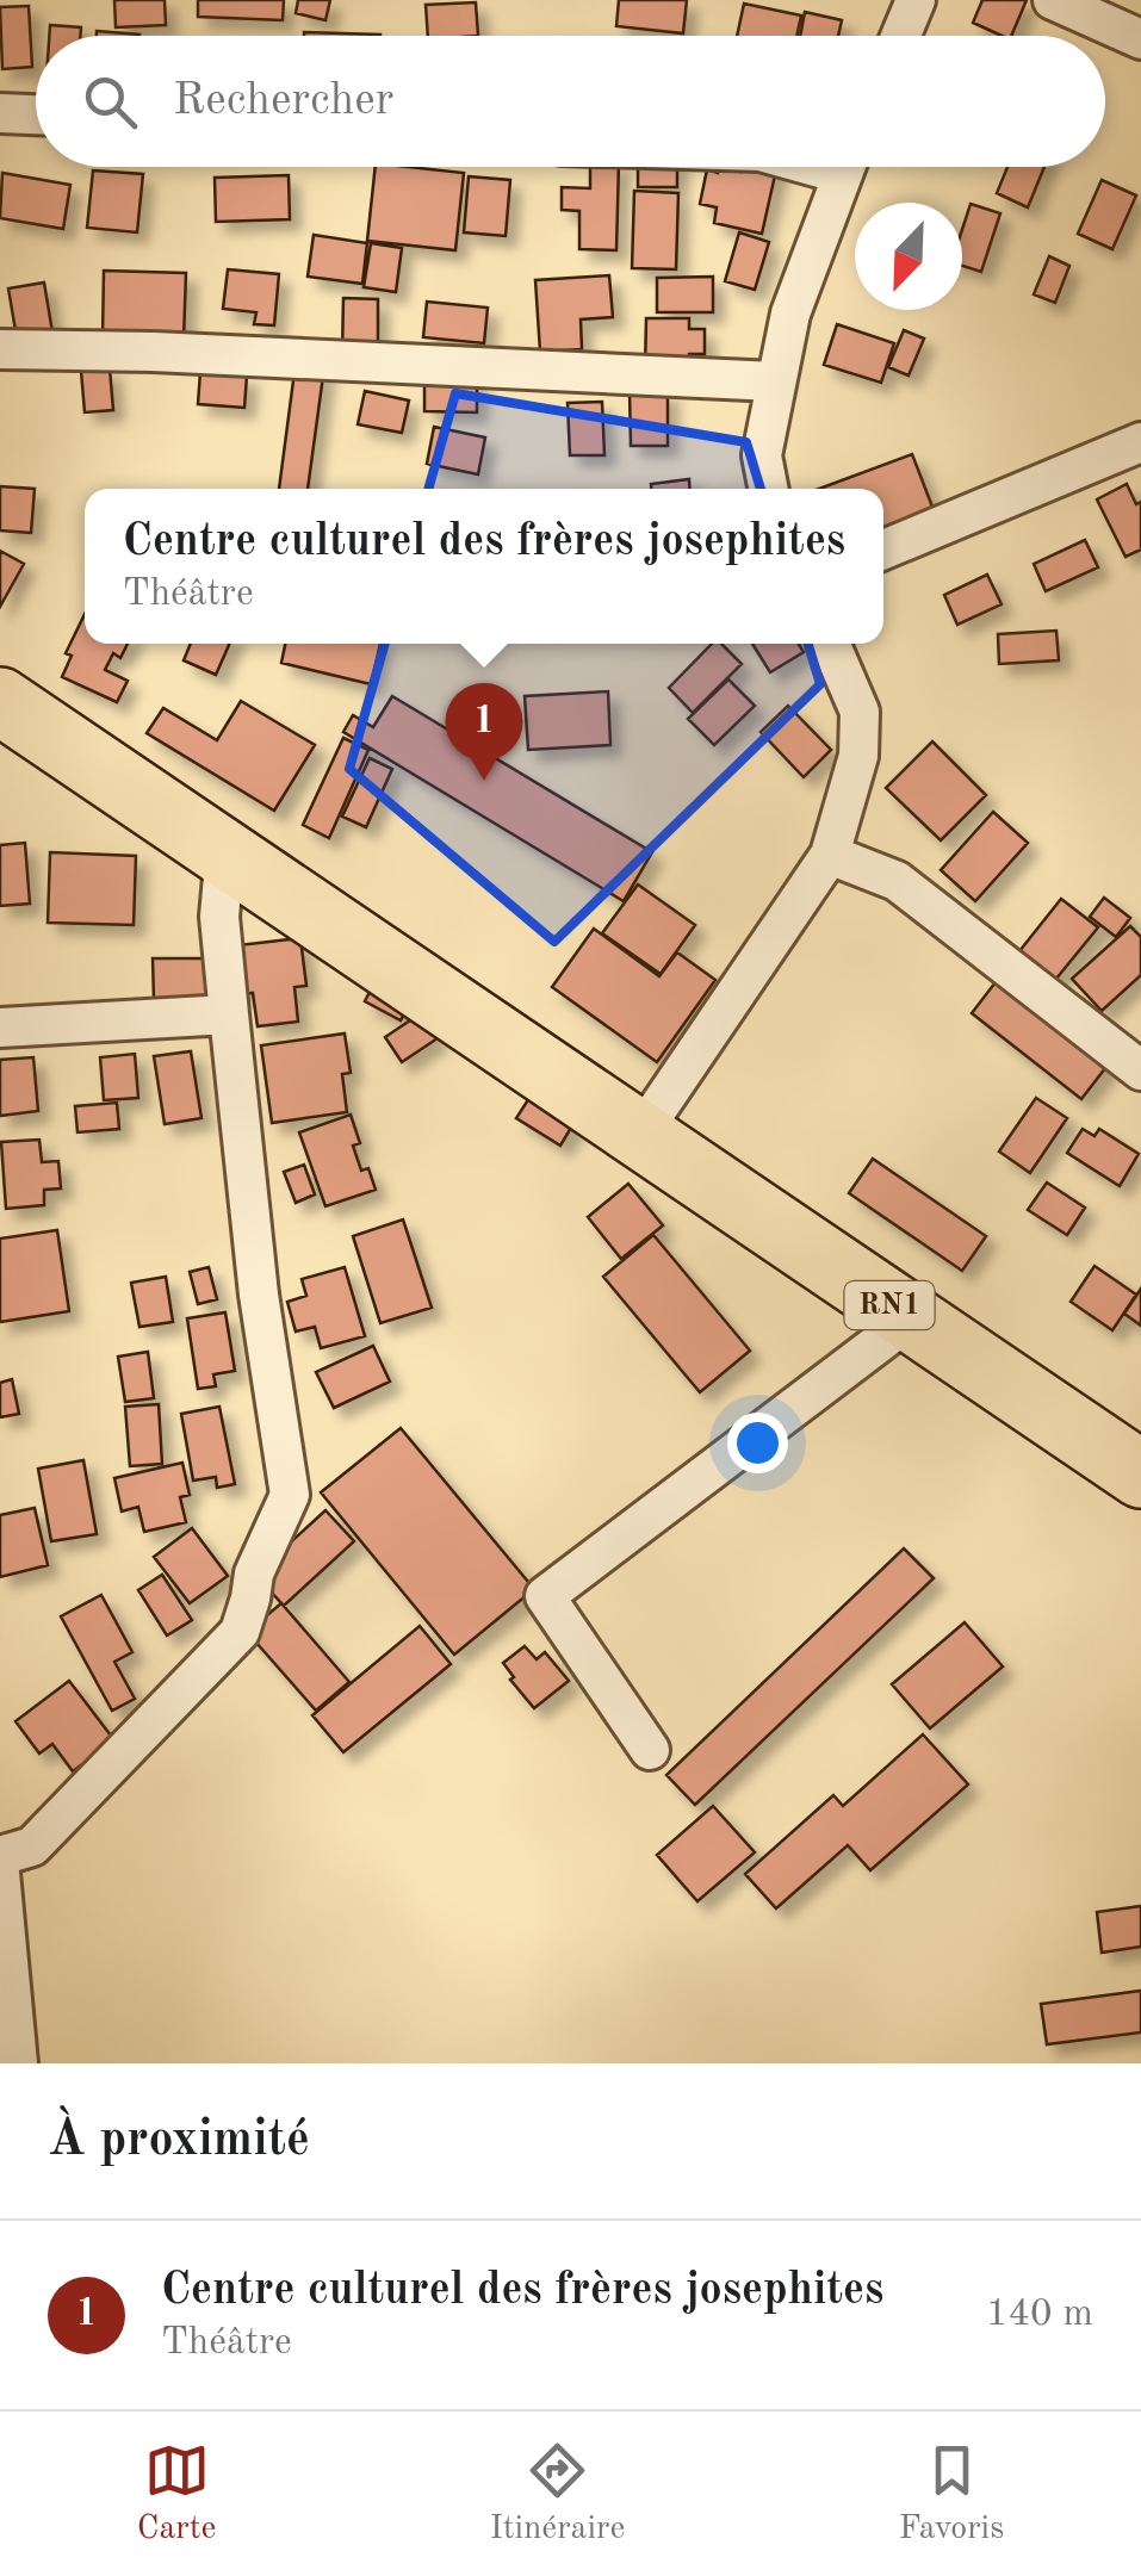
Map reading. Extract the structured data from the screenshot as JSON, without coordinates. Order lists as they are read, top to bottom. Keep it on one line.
{"streets":{"highway":["RN1"]},"north":"bottom left","page":{"search":"Rechercher","popup":["Centre culturel des frères josephites","Théâtre"],"pins":"1","heading":"À proximité","list":[{"mark":"1","name":"Centre culturel des frères josephites","note":"Théâtre","value":"140 m"}],"nav":["Carte","Itinéraire","Favoris"]}}
